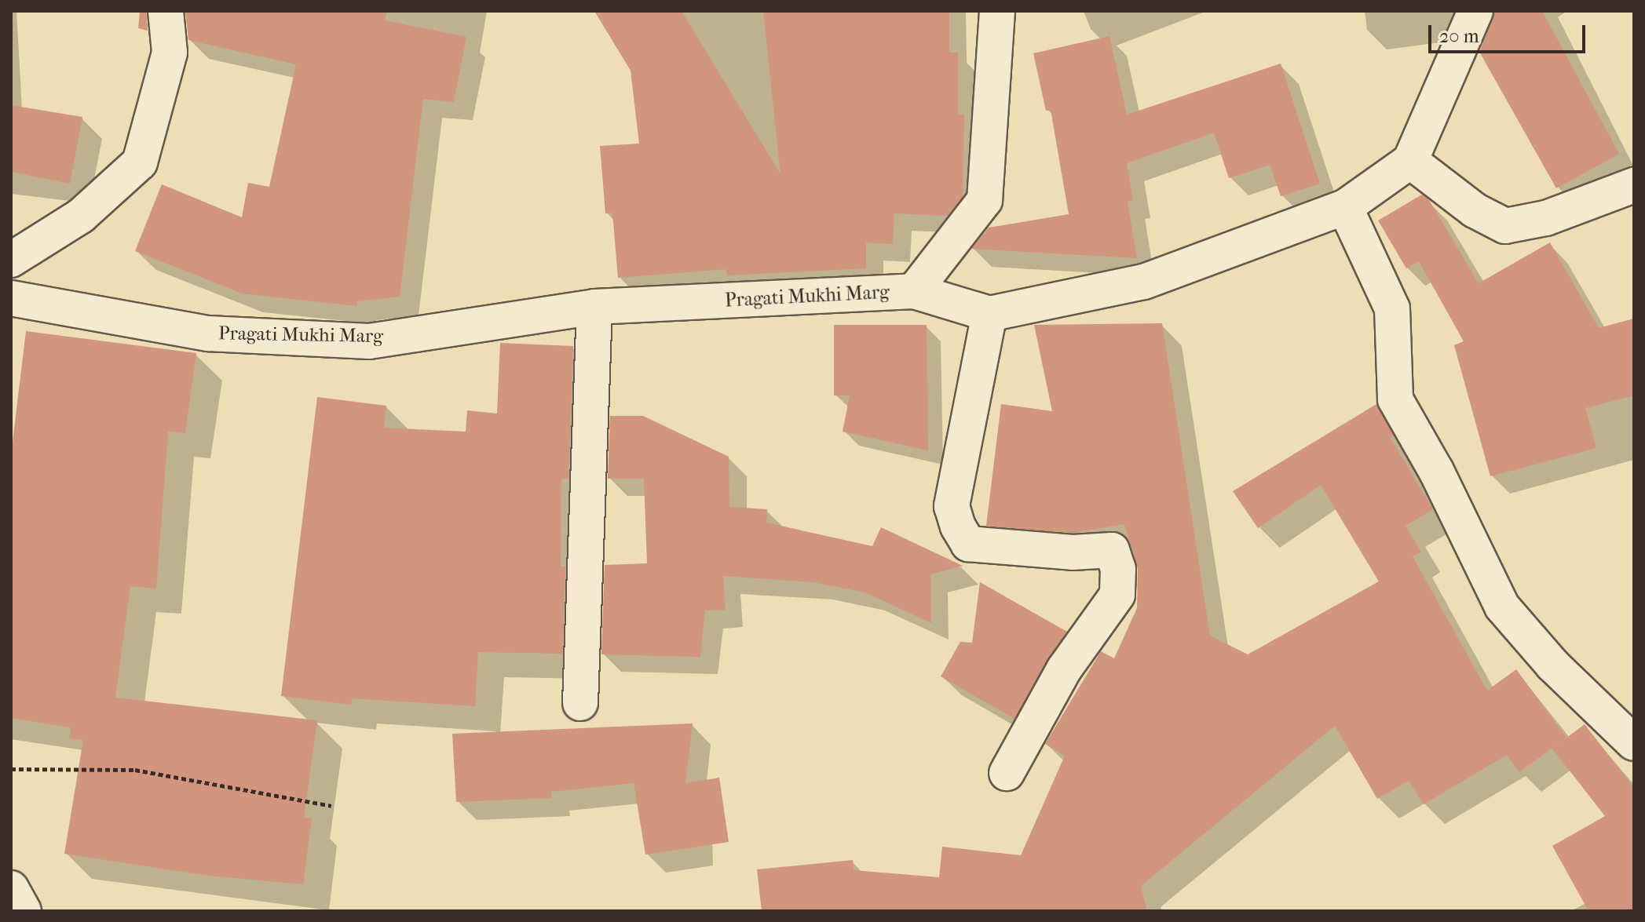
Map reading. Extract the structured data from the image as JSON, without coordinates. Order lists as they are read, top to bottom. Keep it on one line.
{"streets":{"street":["Pragati Mukhi Marg"]},"scale_bar":"20 m"}
